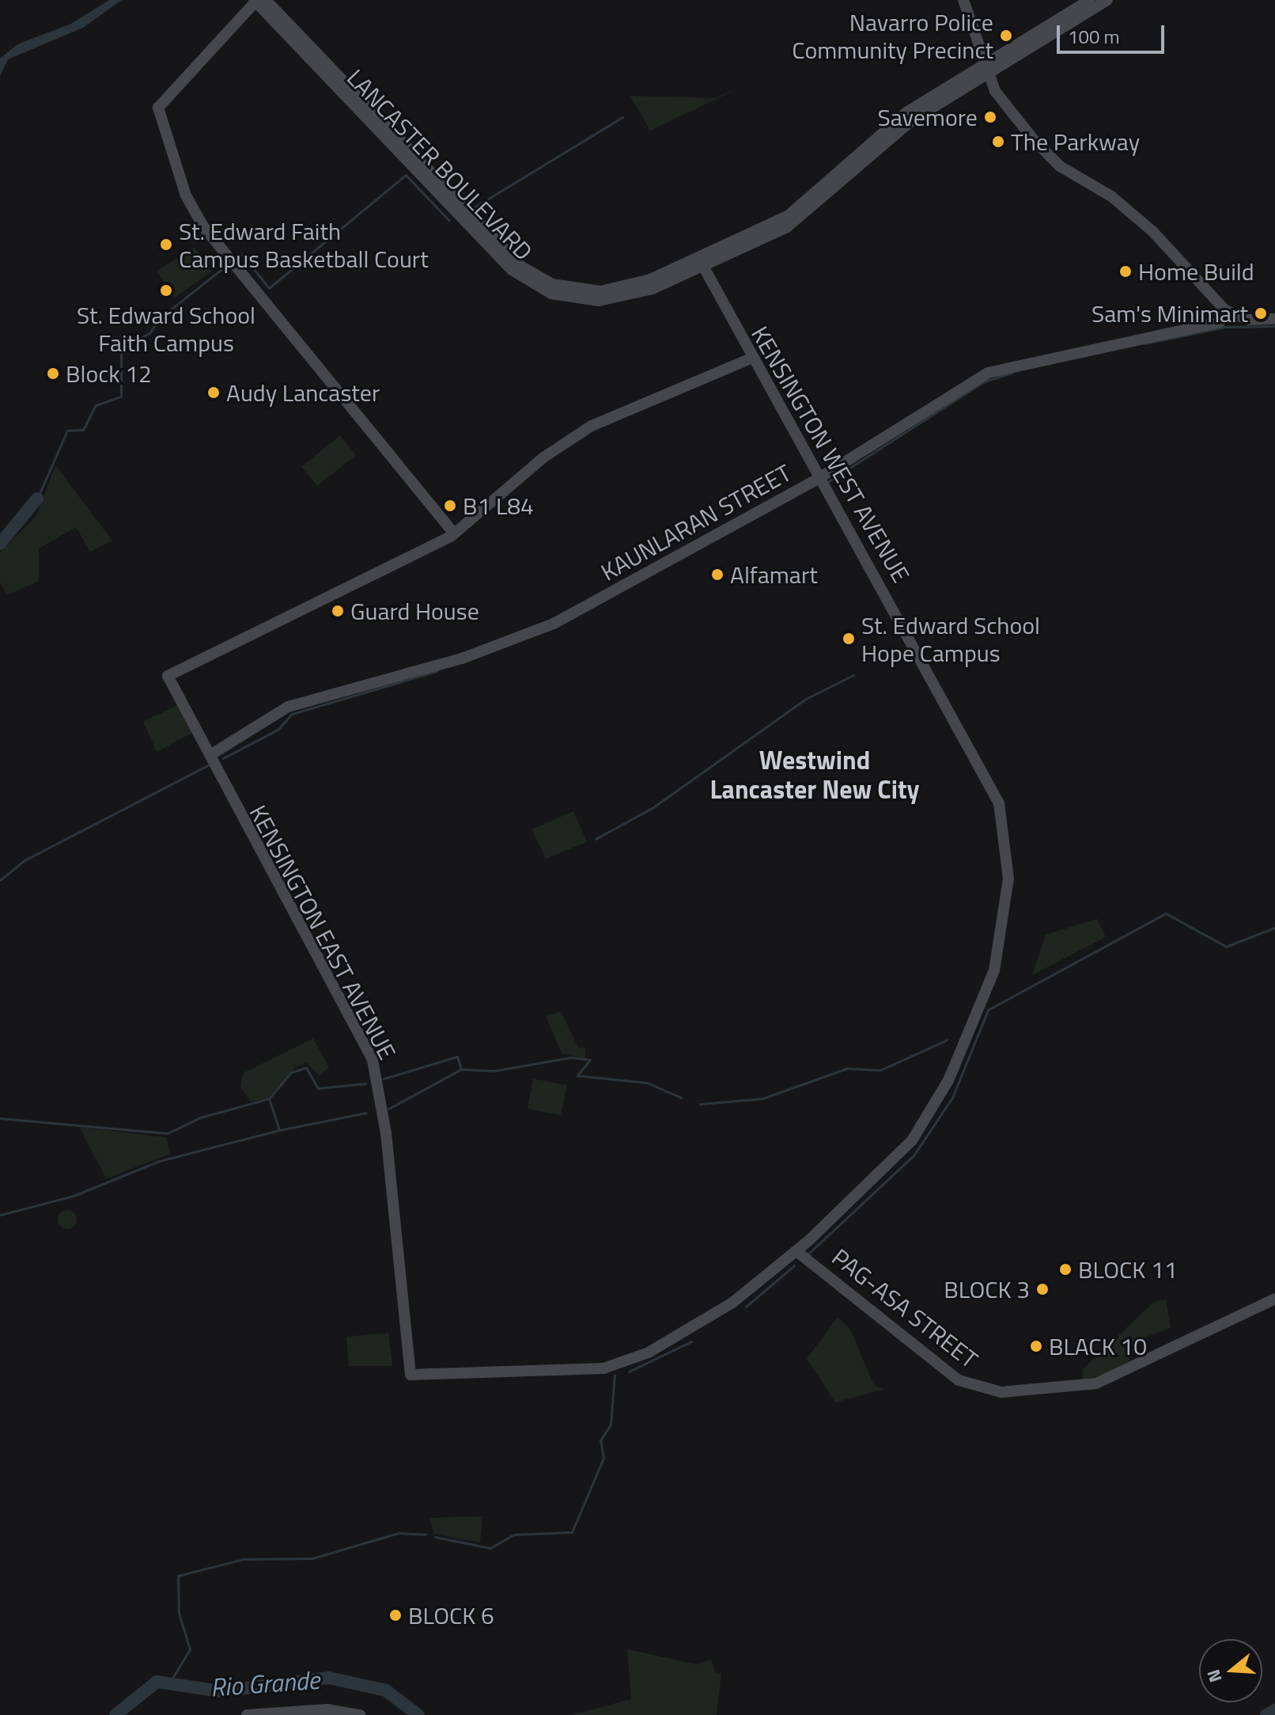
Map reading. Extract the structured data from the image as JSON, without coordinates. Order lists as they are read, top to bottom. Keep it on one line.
{"streets":{"street":["LANCASTER BOULEVARD","KENSINGTON WEST AVENUE","KAUNLARAN STREET","KENSINGTON EAST AVENUE","PAG-ASA STREET"]},"crossings":[["LANCASTER BOULEVARD","KENSINGTON WEST AVENUE"],["KENSINGTON WEST AVENUE","KAUNLARAN STREET"],["KENSINGTON WEST AVENUE","KENSINGTON EAST AVENUE"],["KENSINGTON WEST AVENUE","PAG-ASA STREET"],["KAUNLARAN STREET","KENSINGTON EAST AVENUE"]],"districts":["Westwind Lancaster New City"],"water":["Rio Grande"],"places":["Navarro Police Community Precinct","Savemore","The Parkway","St. Edward Faith Campus Basketball Court","Home Build","St. Edward School Faith Campus","Sam's Minimart","Block 12","Audy Lancaster","B1 L84","Alfamart","Guard House","St. Edward School Hope Campus","BLOCK 11","BLOCK 3","BLACK 10","BLOCK 6"],"scale_bar":"100 m","north":"left"}
